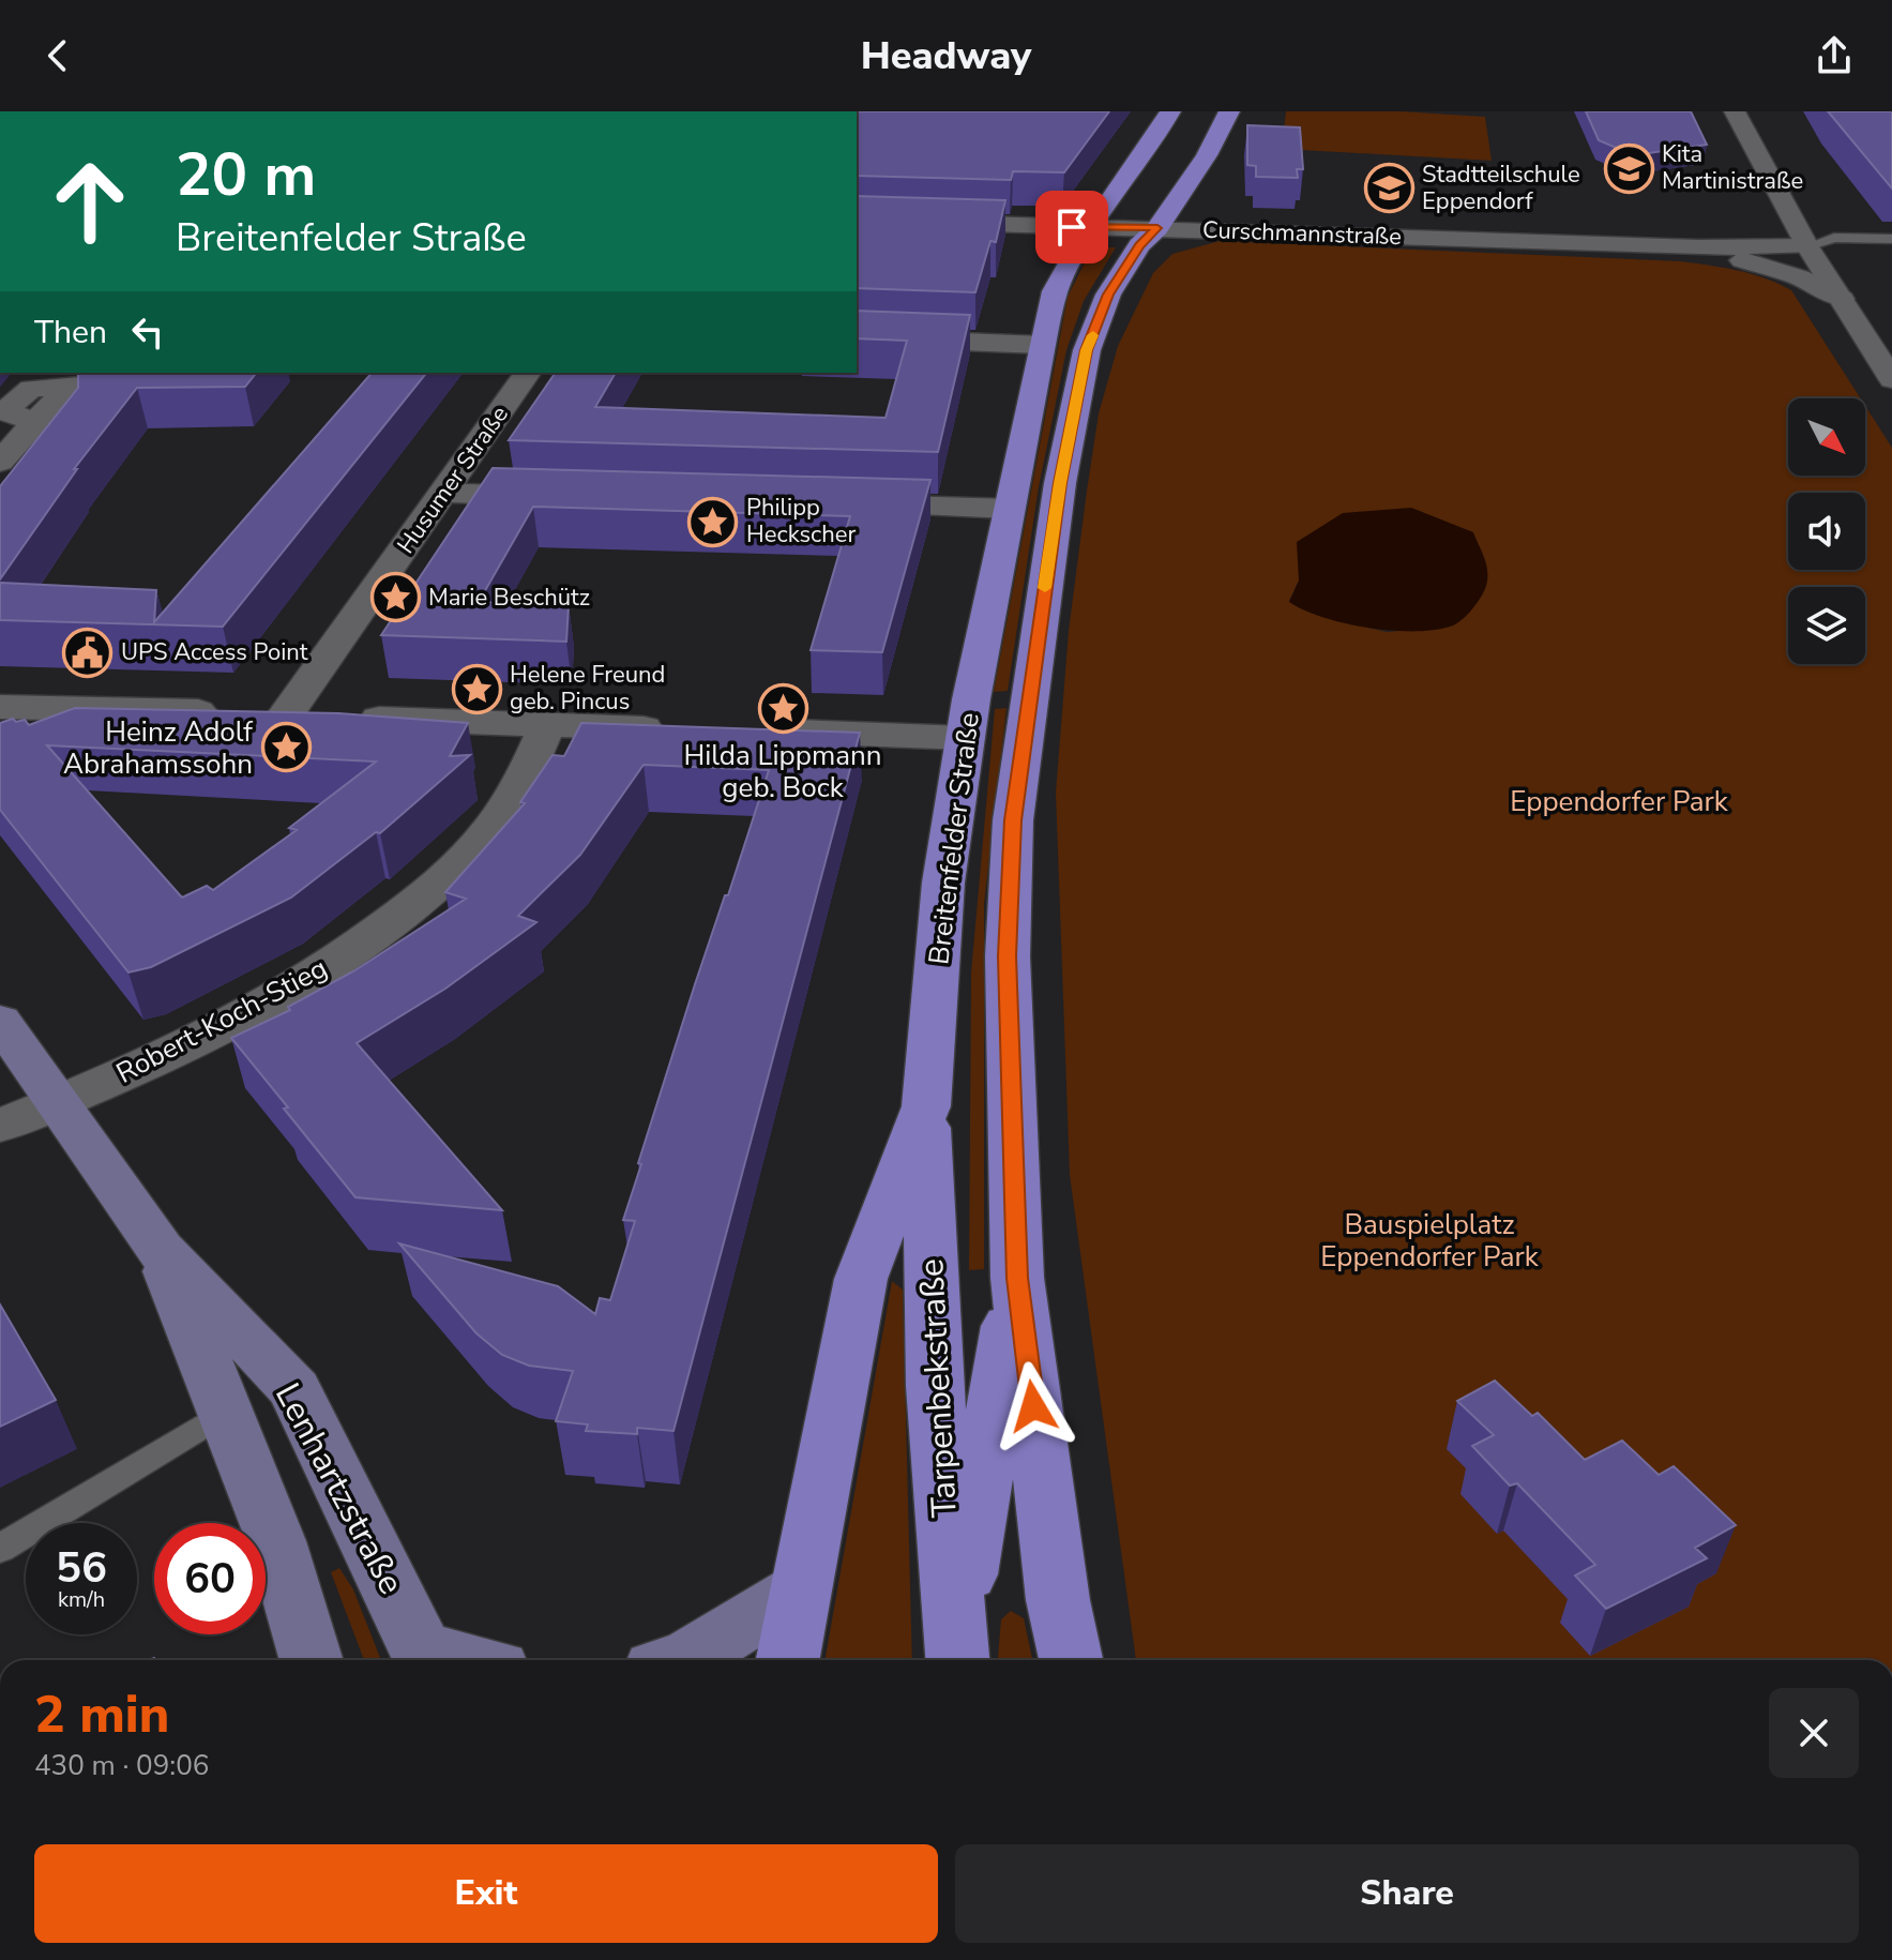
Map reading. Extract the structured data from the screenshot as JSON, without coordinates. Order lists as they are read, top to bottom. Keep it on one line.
{"streets":{"main road":["Breitenfelder Straße","Tarpenbekstraße","Lenhartzstraße"],"street":["Curschmannstraße","Husumer Straße","Robert-Koch-Stieg"]},"crossings":[["Curschmannstraße","Breitenfelder Straße"],["Breitenfelder Straße","Tarpenbekstraße"],["Robert-Koch-Stieg","Lenhartzstraße"]],"parks":["Eppendorfer Park","Bauspielplatz Eppendorfer Park"],"places":{"school or university":["Kita Martinistraße","Stadtteilschule Eppendorf"],"place":["Philipp Heckscher","Marie Beschütz","Helene Freund geb. Pincus","Hilda Lippmann geb. Bock","Heinz Adolf Abrahamssohn"],"public building":["UPS Access Point"]},"north":"bottom right","page":{"header":"Headway","turn":["20 m","Breitenfelder Straße"],"then":"Then","speed":"56 km/h","limit":"60","heading":["2 min","430 m · 09:06"],"buttons":["Exit","Share"]}}
